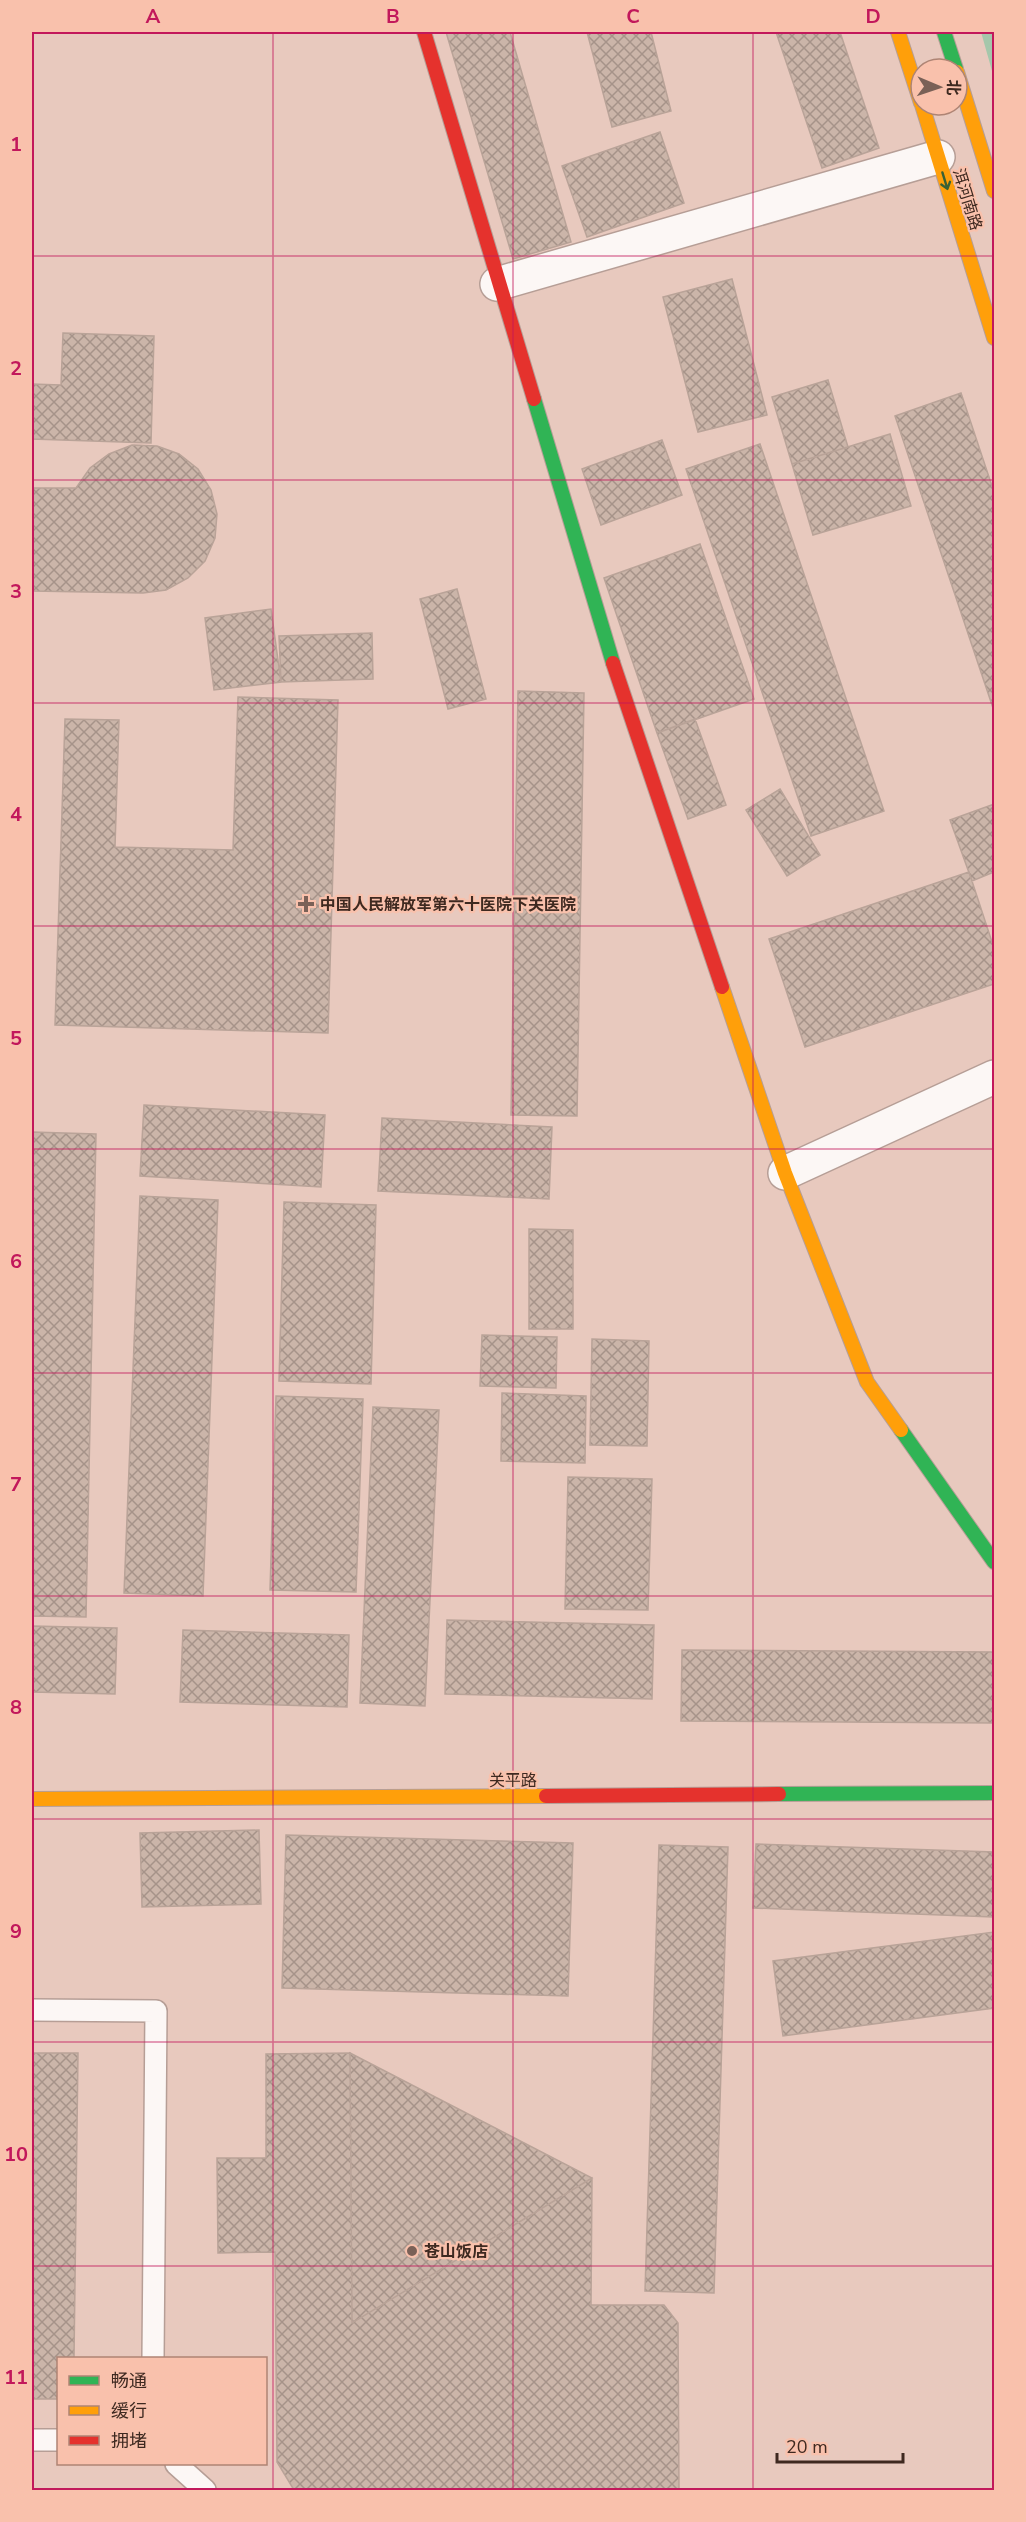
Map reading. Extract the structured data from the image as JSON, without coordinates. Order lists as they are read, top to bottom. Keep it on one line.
{"streets":{"street":["洱河南路","关平路"]},"one_way":["洱河南路"],"places":{"health":["中国人民解放军第六十医院下关医院"],"other":["苍山饭店"]},"legend":["畅通","缓行","拥堵"],"scale_bar":"20 m","north":"right","grid":{"columns":["A","B","C","D"],"rows":["1","2","3","4","5","6","7","8","9","10","11"]}}
